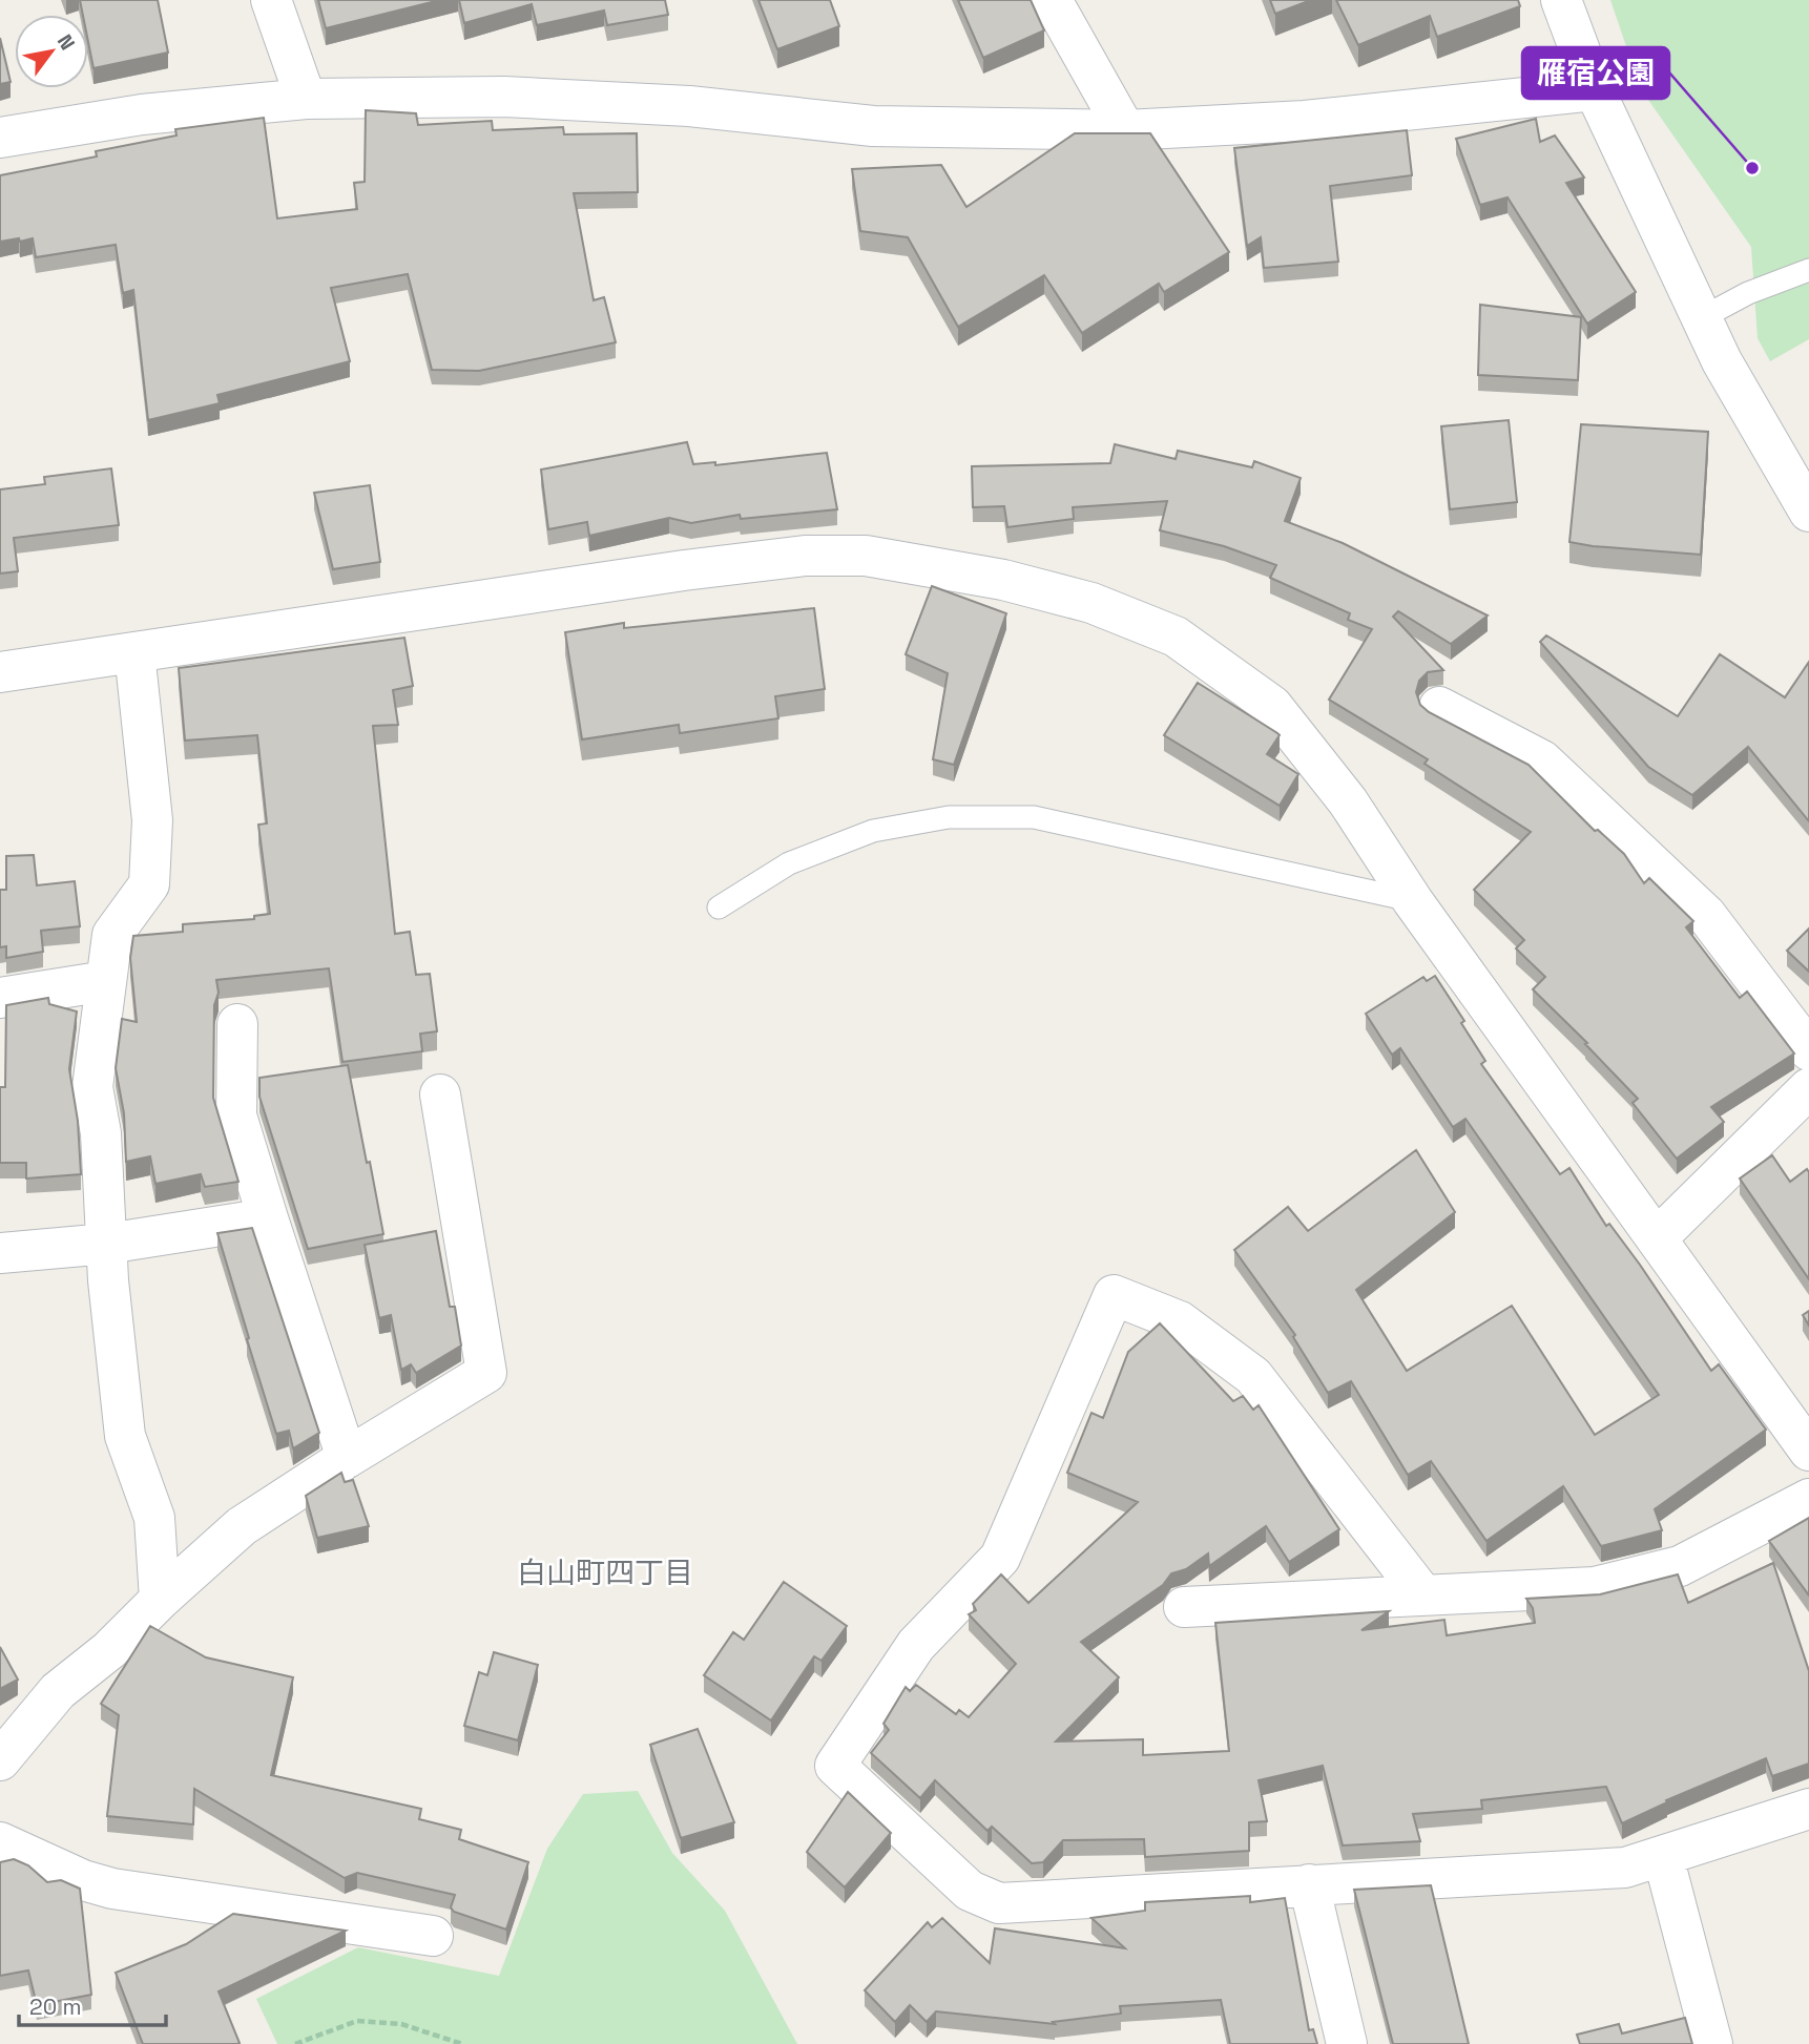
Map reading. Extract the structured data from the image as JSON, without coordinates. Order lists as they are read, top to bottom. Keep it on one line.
{"districts":["白山町四丁目"],"places":["雁宿公園"],"scale_bar":"20 m","north":"top right"}
